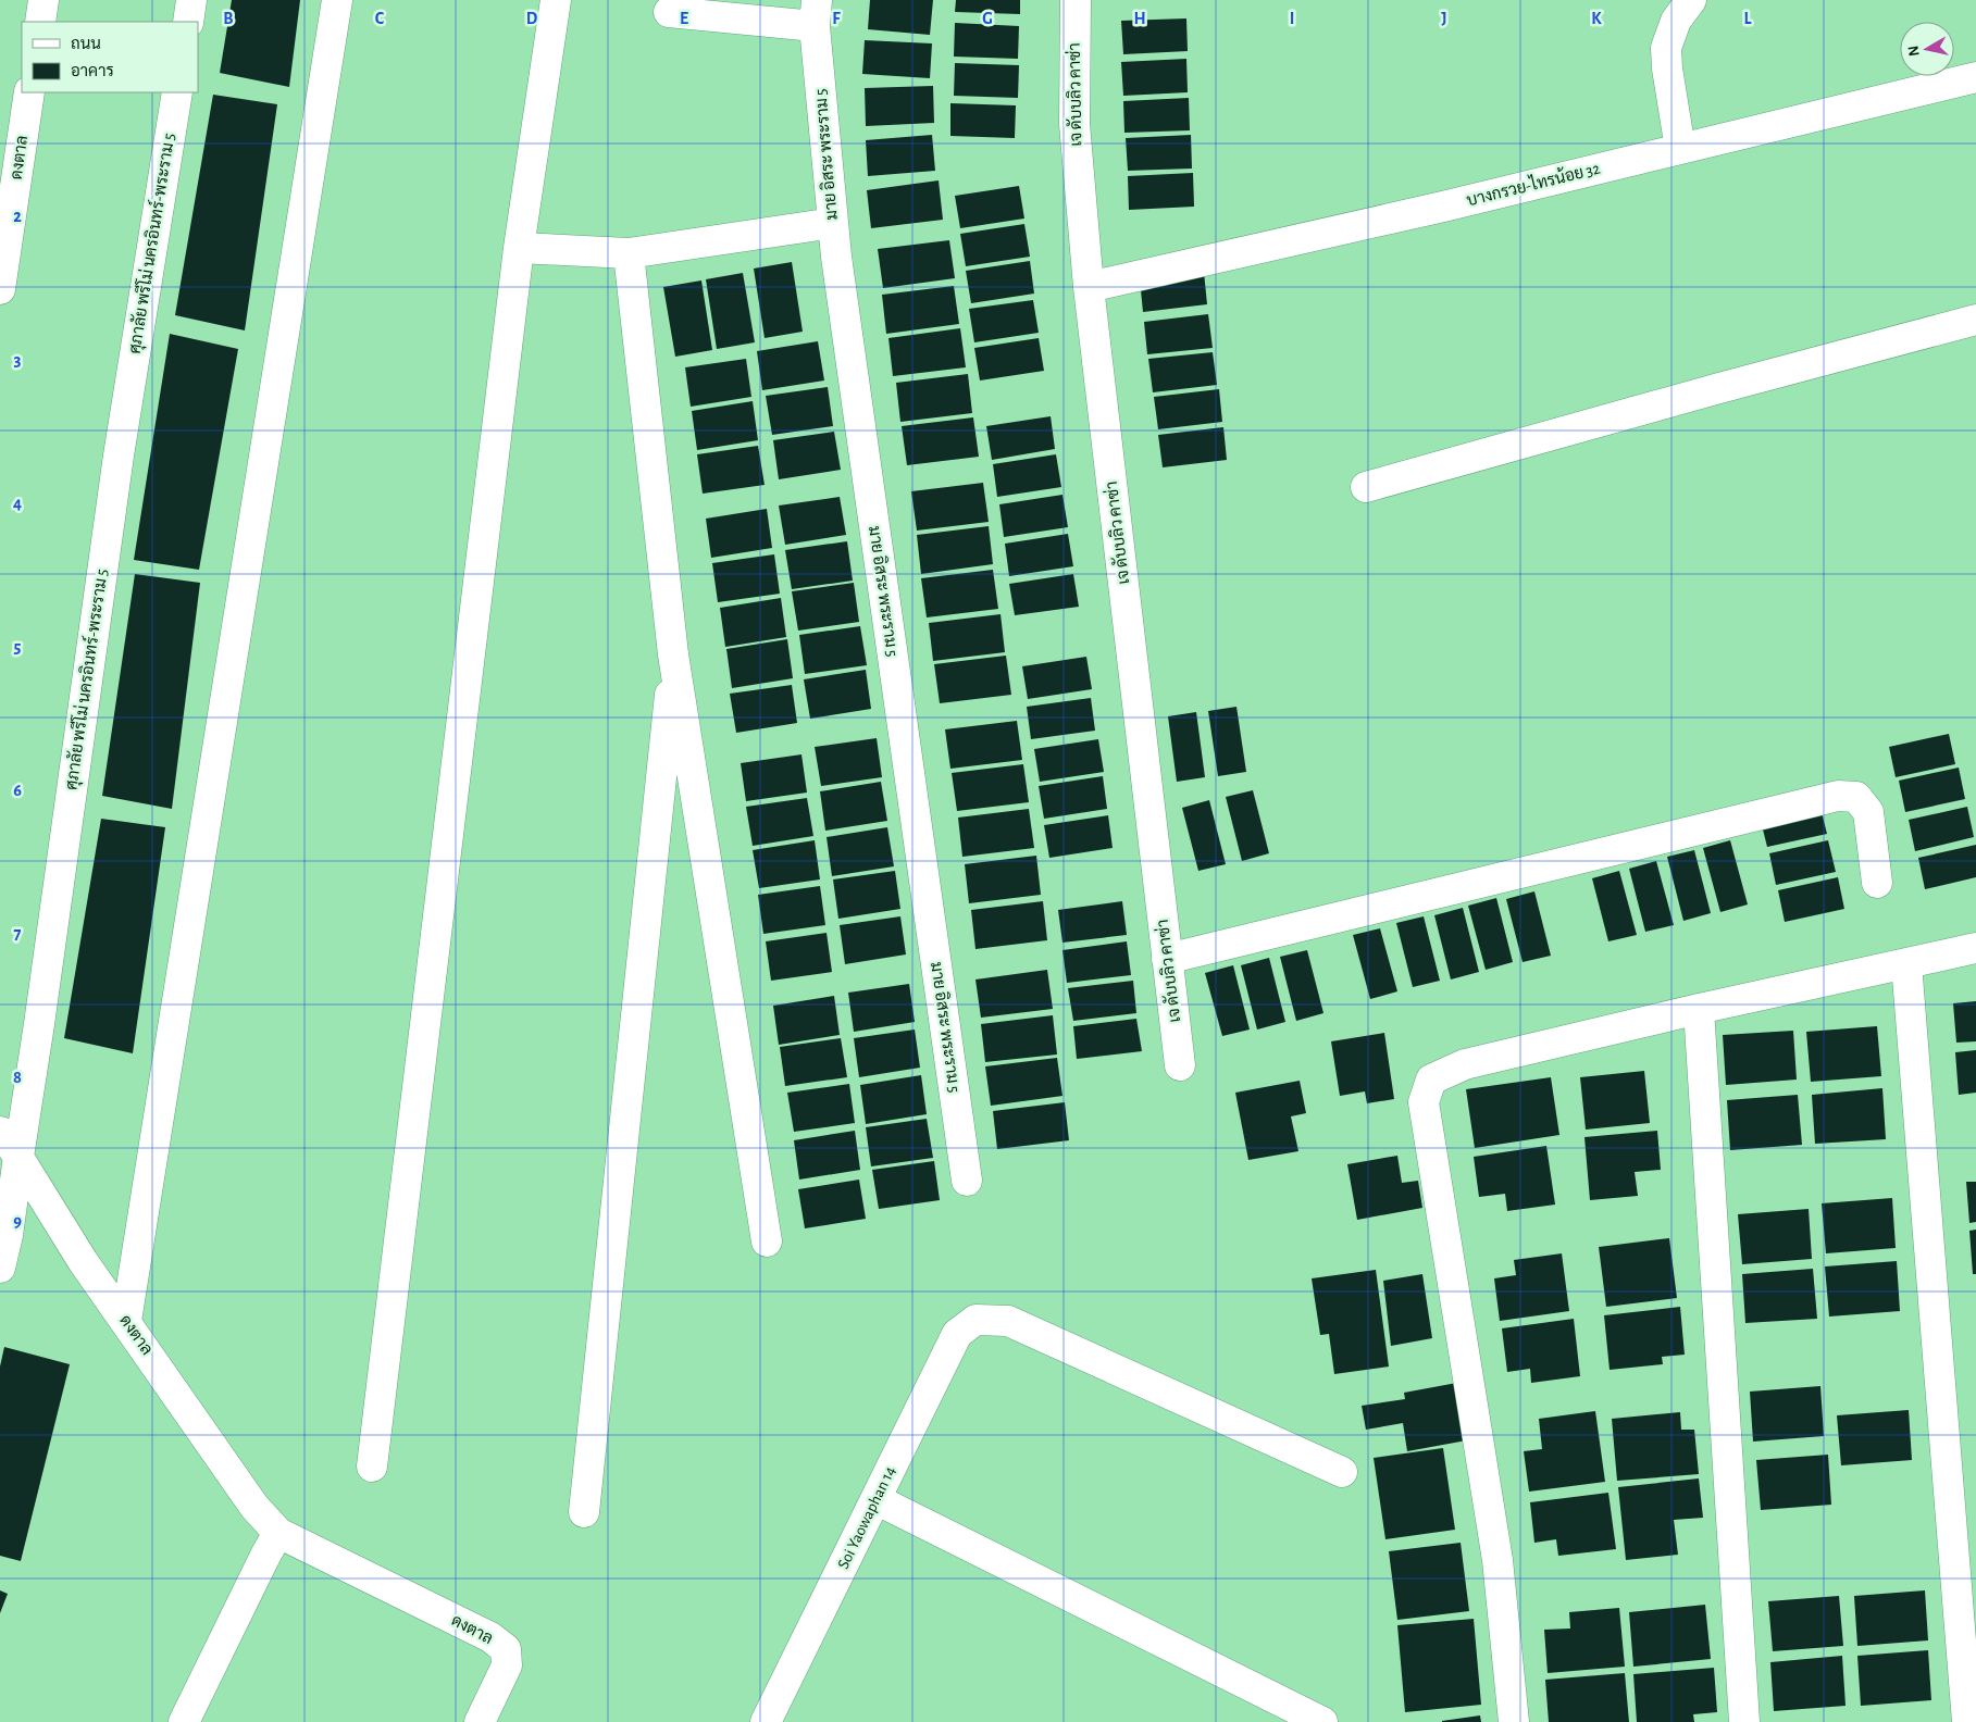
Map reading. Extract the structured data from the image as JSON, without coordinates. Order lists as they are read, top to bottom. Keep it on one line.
{"streets":{"street":["เจ ดับบลิว คาซ่า","มาย อิสระ พระราม 5","ดงตาล","บางกรวย-ไทรน้อย 32","ศุภาลัย พรีโม่ นครอินทร์-พระราม 5","Soi Yaowaphan 14"]},"crossings":[["เจ ดับบลิว คาซ่า","บางกรวย-ไทรน้อย 32"],["ดงตาล","ศุภาลัย พรีโม่ นครอินทร์-พระราม 5"]],"legend":["ถนน","อาคาร"],"north":"left","grid":{"columns":["B","C","D","E","F","G","H","I","J","K","L"],"rows":["2","3","4","5","6","7","8","9"]}}
